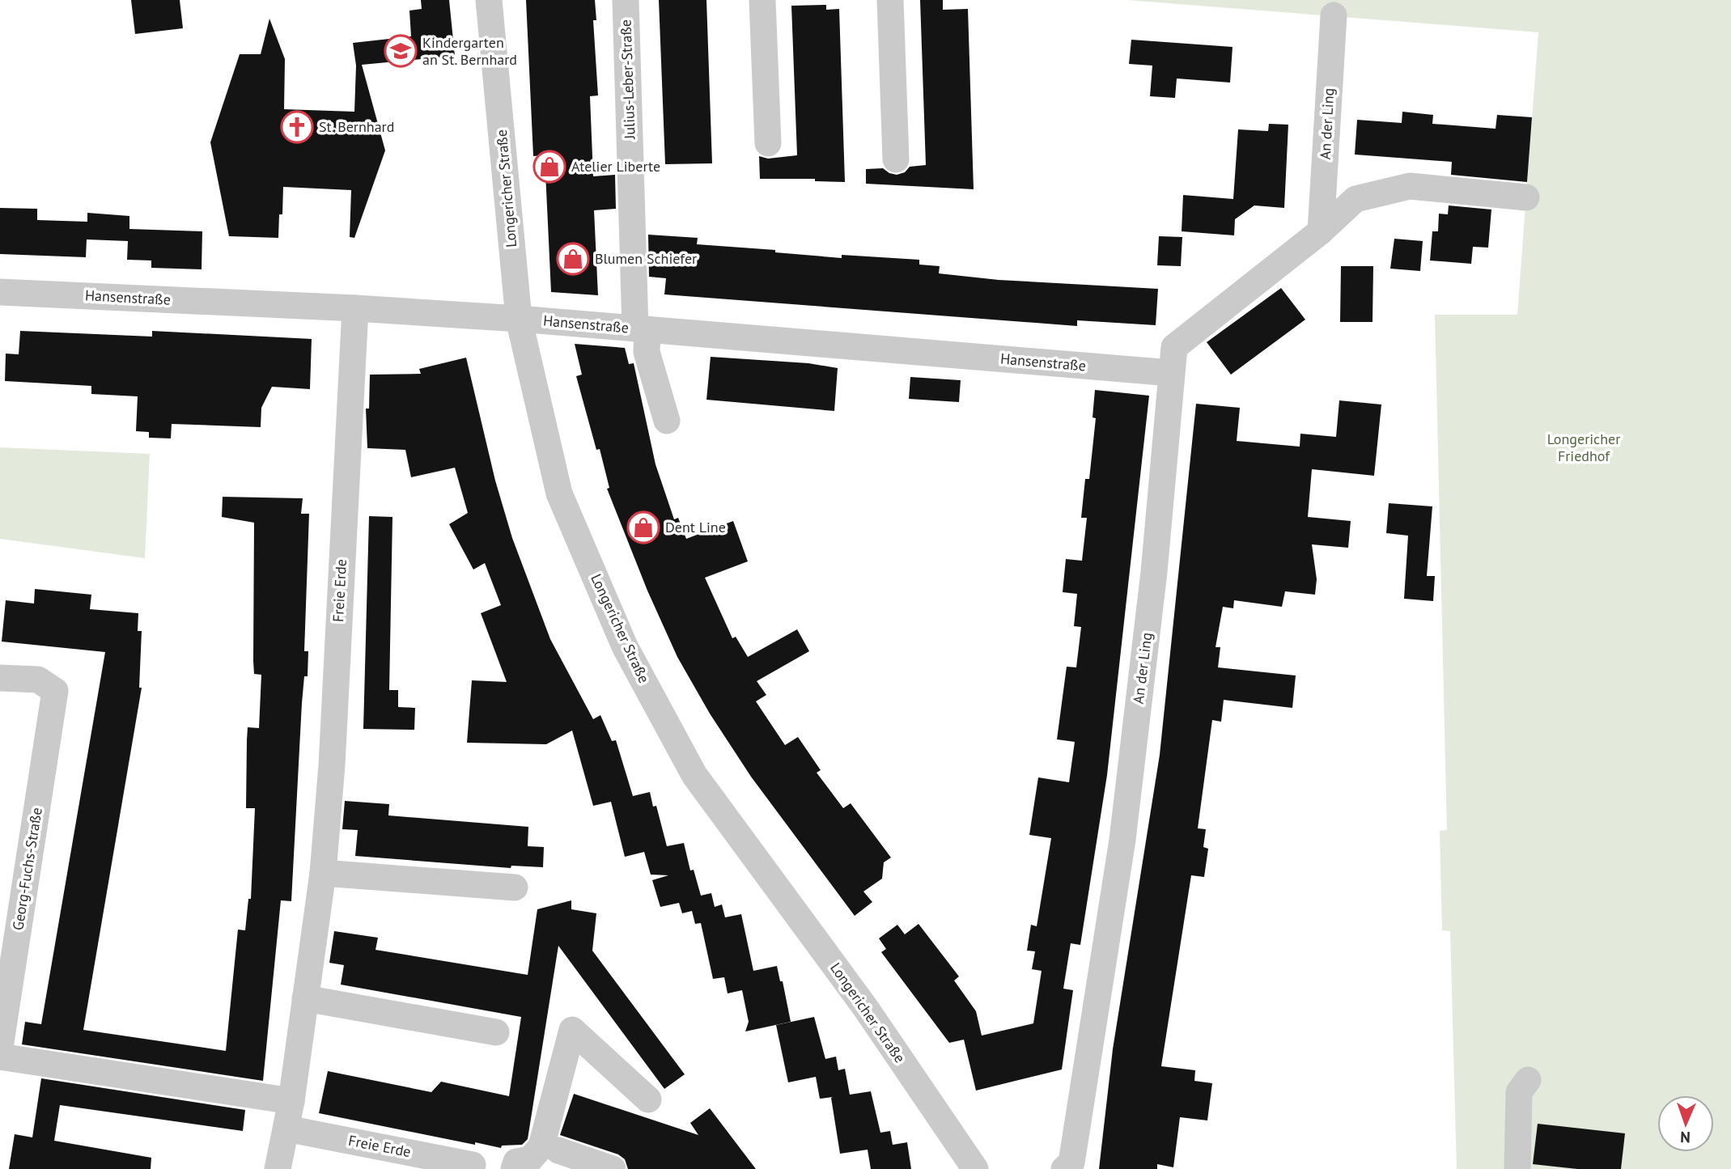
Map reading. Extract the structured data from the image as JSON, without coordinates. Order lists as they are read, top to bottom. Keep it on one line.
{"streets":{"street":["Julius-Leber-Straße","An der Ling","Longericher Straße","Hansenstraße","Freie Erde","Georg-Fuchs-Straße"]},"crossings":[["Julius-Leber-Straße","Hansenstraße"],["An der Ling","Hansenstraße"],["Longericher Straße","Hansenstraße"],["Hansenstraße","Freie Erde"]],"parks":["Longericher Friedhof"],"places":{"school or university":["Kindergarten an St. Bernhard"],"church":["St. Bernhard"],"shop":["Atelier Liberte","Blumen Schiefer","Dent Line"]},"north":"bottom"}
